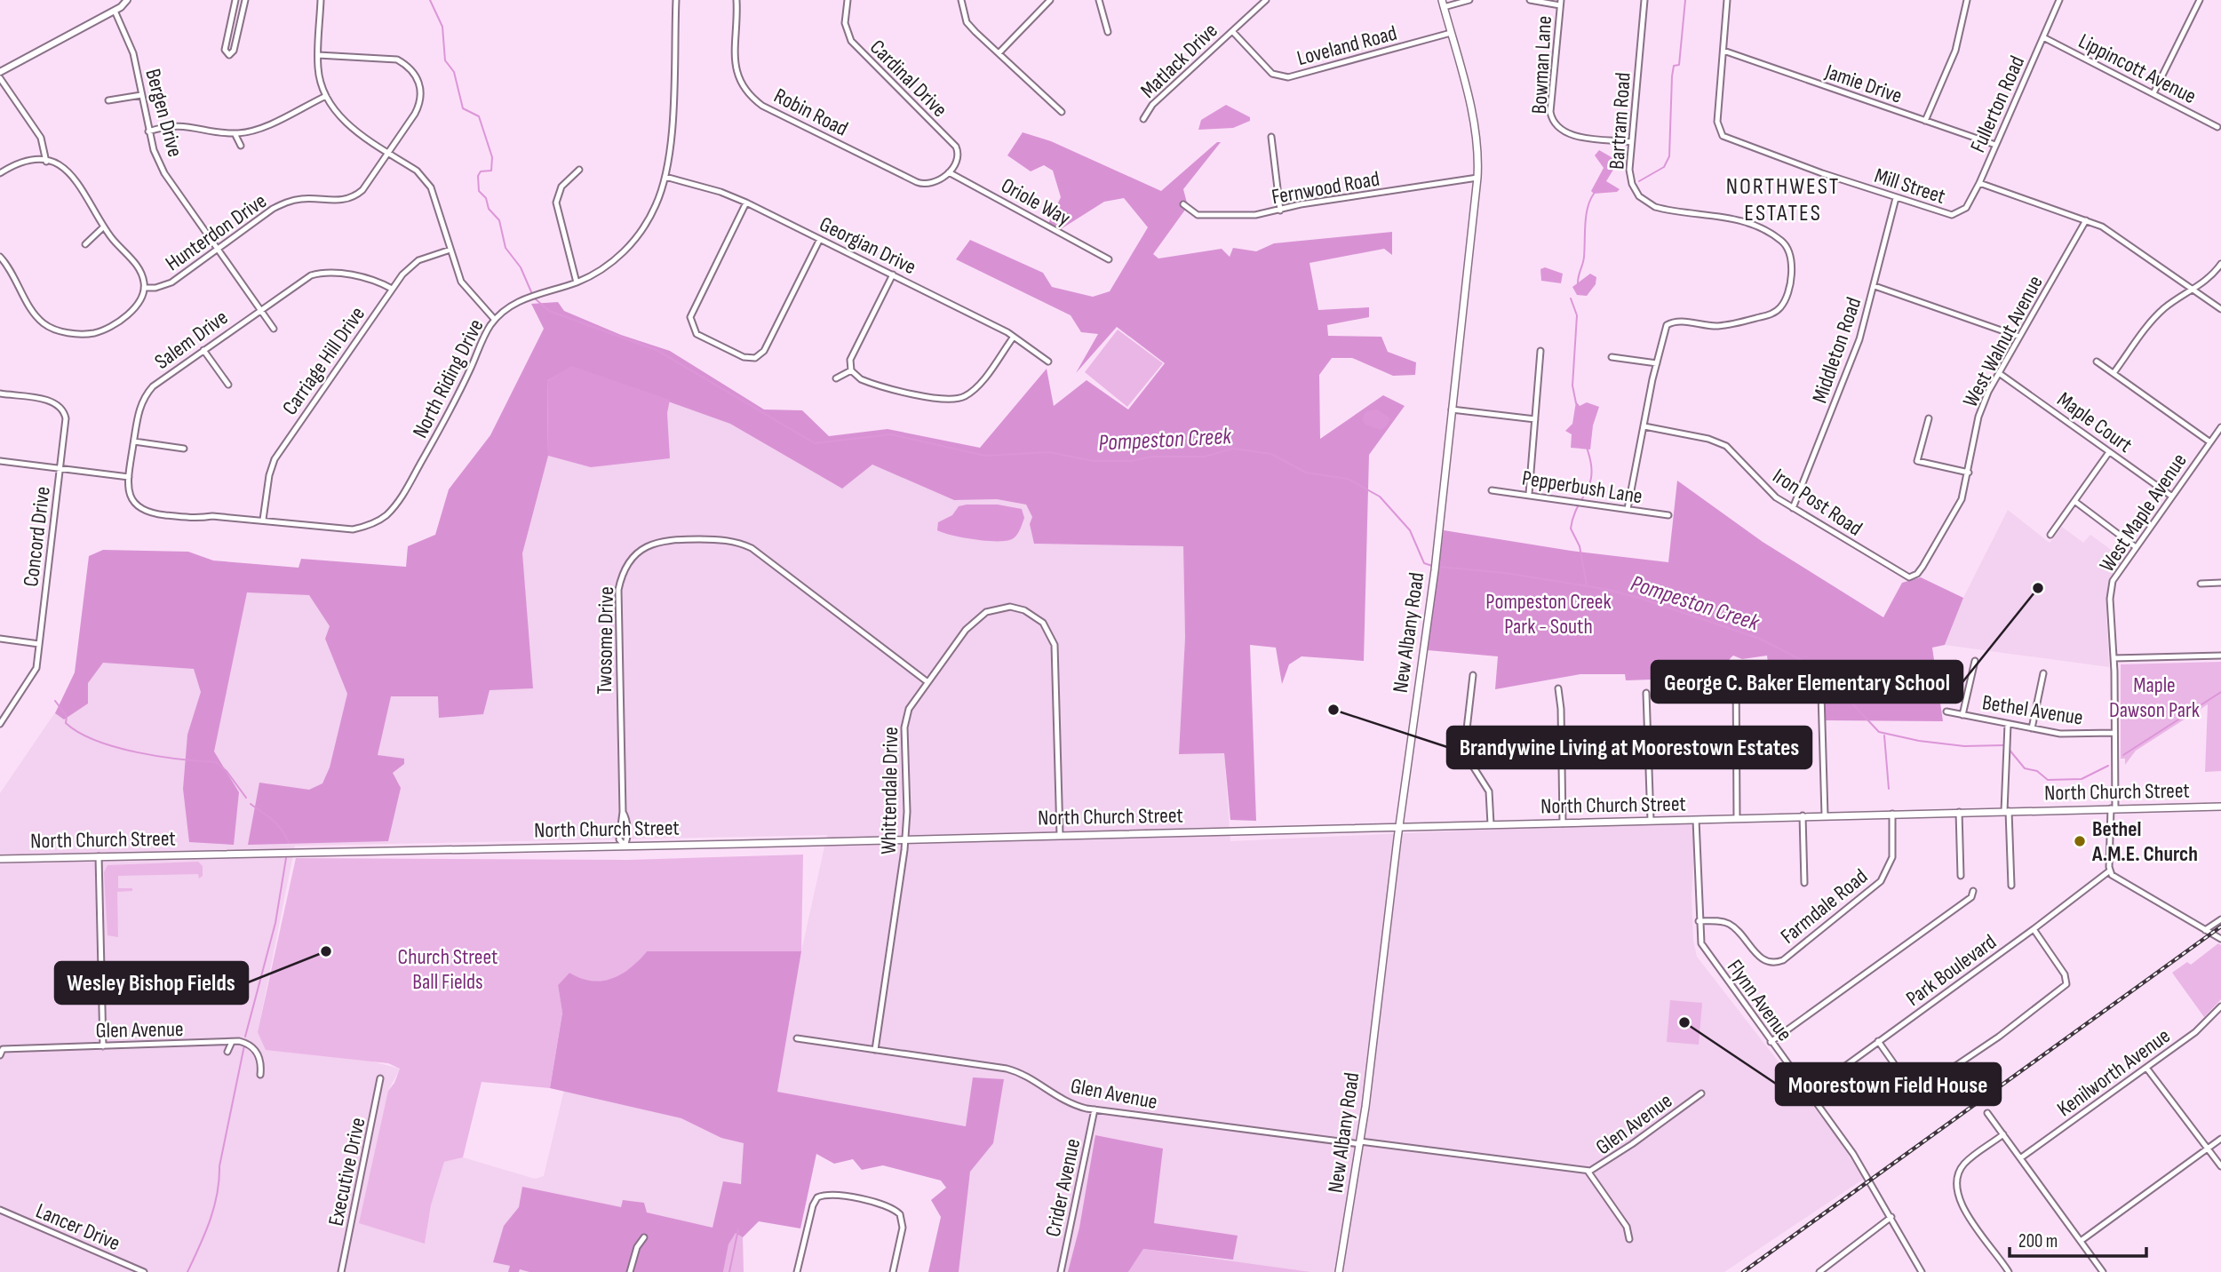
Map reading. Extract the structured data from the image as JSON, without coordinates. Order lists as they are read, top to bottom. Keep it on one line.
{"streets":{"main road":["New Albany Road","North Church Street"],"street":["Loveland Road","Matlack Drive","Bowman Lane","Lippincott Avenue","Cardinal Drive","Jamie Drive","Fullerton Road","Robin Road","Bergen Drive","Bartram Road","Mill Street","Fernwood Road","Oriole Way","Hunterdon Drive","Georgian Drive","Salem Drive","West Walnut Avenue","Middleton Road","Carriage Hill Drive","North Riding Drive","Maple Court","Pepperbush Lane","Iron Post Road","West Maple Avenue","Concord Drive","Twosome Drive","Bethel Avenue","Whittendale Drive","Farmdale Road","Park Boulevard","Flynn Avenue","Glen Avenue","Kenilworth Avenue","Executive Drive","Crider Avenue","Lancer Drive"]},"crossings":[["Loveland Road","Matlack Drive"],["Loveland Road","New Albany Road"],["Bowman Lane","Bartram Road"],["Lippincott Avenue","Fullerton Road"],["Cardinal Drive","Robin Road"],["Cardinal Drive","Oriole Way"],["Jamie Drive","Fullerton Road"],["Jamie Drive","Mill Street"],["Fullerton Road","Mill Street"],["Robin Road","Oriole Way"],["Bergen Drive","Hunterdon Drive"],["Bergen Drive","Salem Drive"],["Bartram Road","Pepperbush Lane"],["Bartram Road","Iron Post Road"],["Mill Street","West Walnut Avenue"],["Mill Street","Middleton Road"],["Fernwood Road","New Albany Road"],["Georgian Drive","North Riding Drive"],["Salem Drive","Carriage Hill Drive"],["Salem Drive","North Riding Drive"],["West Walnut Avenue","Maple Court"],["West Walnut Avenue","Iron Post Road"],["Middleton Road","Iron Post Road"],["Carriage Hill Drive","North Riding Drive"],["Maple Court","West Maple Avenue"],["West Maple Avenue","Bethel Avenue"],["West Maple Avenue","North Church Street"],["West Maple Avenue","Park Boulevard"],["New Albany Road","North Church Street"],["New Albany Road","Glen Avenue"],["Twosome Drive","Whittendale Drive"],["Twosome Drive","North Church Street"],["Whittendale Drive","North Church Street"],["Whittendale Drive","Glen Avenue"],["North Church Street","Farmdale Road"],["North Church Street","Flynn Avenue"],["Farmdale Road","Flynn Avenue"],["Park Boulevard","Flynn Avenue"],["Glen Avenue","Crider Avenue"]],"districts":["NORTHWEST ESTATES"],"water":["Pompeston Creek"],"parks":["Pompeston Creek Park - South","Maple Dawson Park","Church Street Ball Fields"],"places":["George C. Baker Elementary School","Brandywine Living at Moorestown Estates","Bethel A.M.E. Church","Wesley Bishop Fields","Moorestown Field House"],"scale_bar":"200 m"}
